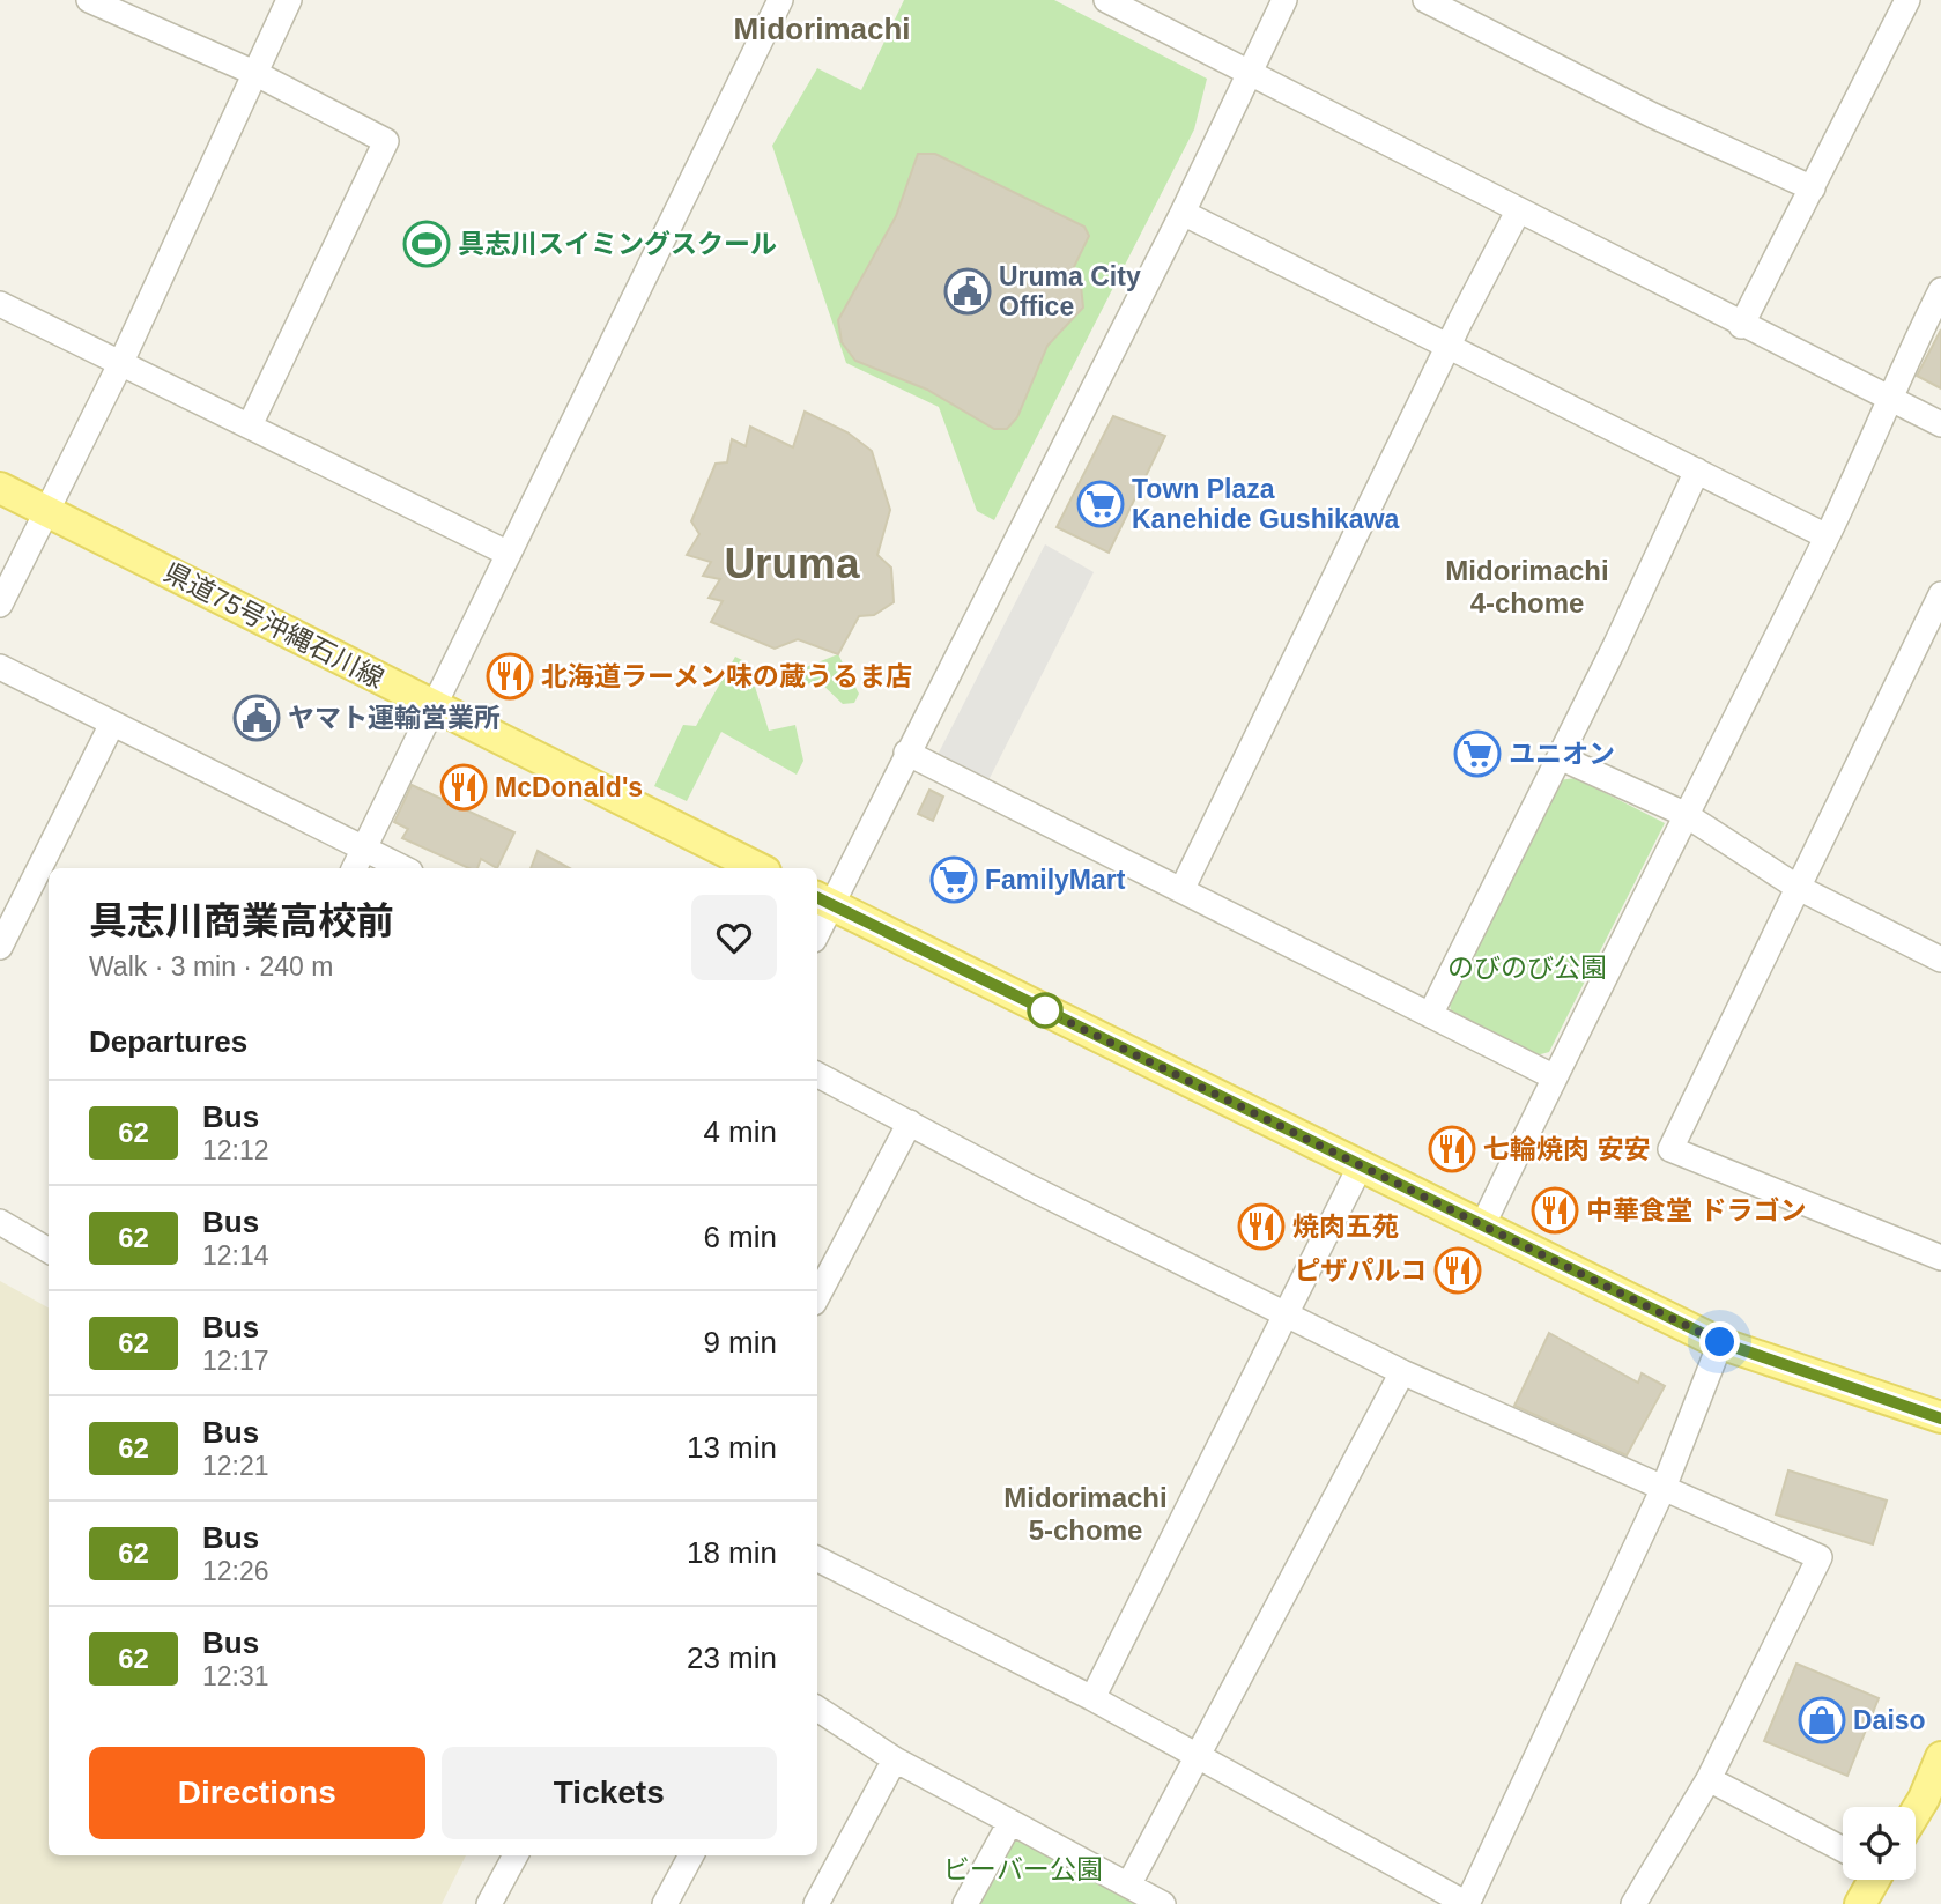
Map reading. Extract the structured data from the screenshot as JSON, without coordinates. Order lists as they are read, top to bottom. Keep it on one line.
{"streets":{"main road":["県道75号沖縄石川線"]},"districts":["Midorimachi","Uruma","Midorimachi 4-chome","Midorimachi 5-chome"],"parks":["のびのび公園","ビーバー公園"],"places":{"sports":["具志川スイミングスクール"],"public building":["Uruma City Office","ヤマト運輸営業所"],"supermarket":["Town Plaza Kanehide Gushikawa","ユニオン","FamilyMart"],"restaurant":["北海道ラーメン味の蔵うるま店","McDonald's","七輪焼肉 安安","中華食堂 ドラゴン","焼肉五苑","ピザパルコ"],"shop":["Daiso"]},"lines":["bus line 62"],"page":{"heading":[["具志川商業高校前","Walk · 3 min · 240 m"],"Departures"],"list":[{"mark":"62","name":"Bus","note":"12:12","value":"4 min"},{"mark":"62","name":"Bus","note":"12:14","value":"6 min"},{"mark":"62","name":"Bus","note":"12:17","value":"9 min"},{"mark":"62","name":"Bus","note":"12:21","value":"13 min"},{"mark":"62","name":"Bus","note":"12:26","value":"18 min"},{"mark":"62","name":"Bus","note":"12:31","value":"23 min"}],"buttons":["Directions","Tickets"]}}
